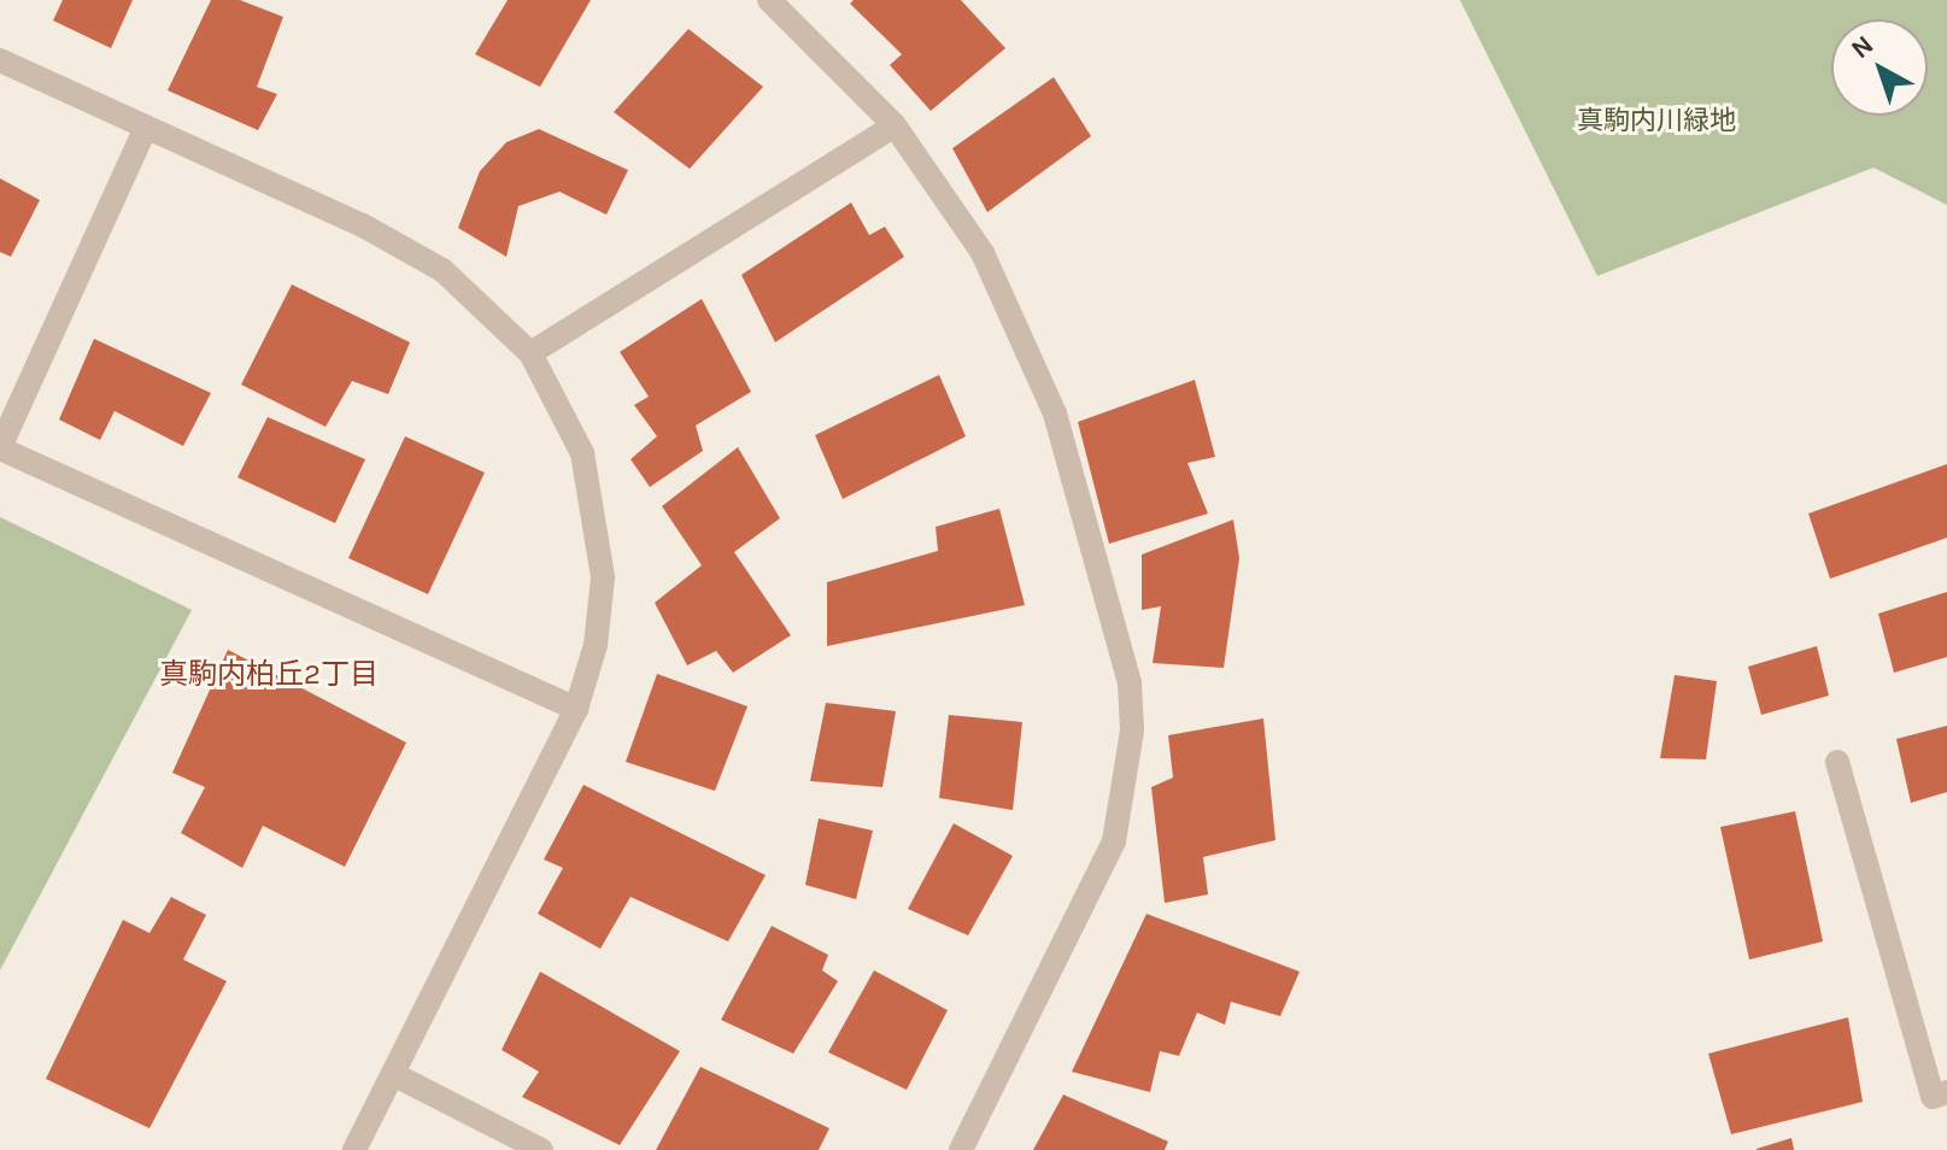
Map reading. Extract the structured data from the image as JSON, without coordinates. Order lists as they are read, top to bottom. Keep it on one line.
{"districts":["真駒内柏丘2丁目"],"parks":["真駒内川緑地"],"north":"top left"}
